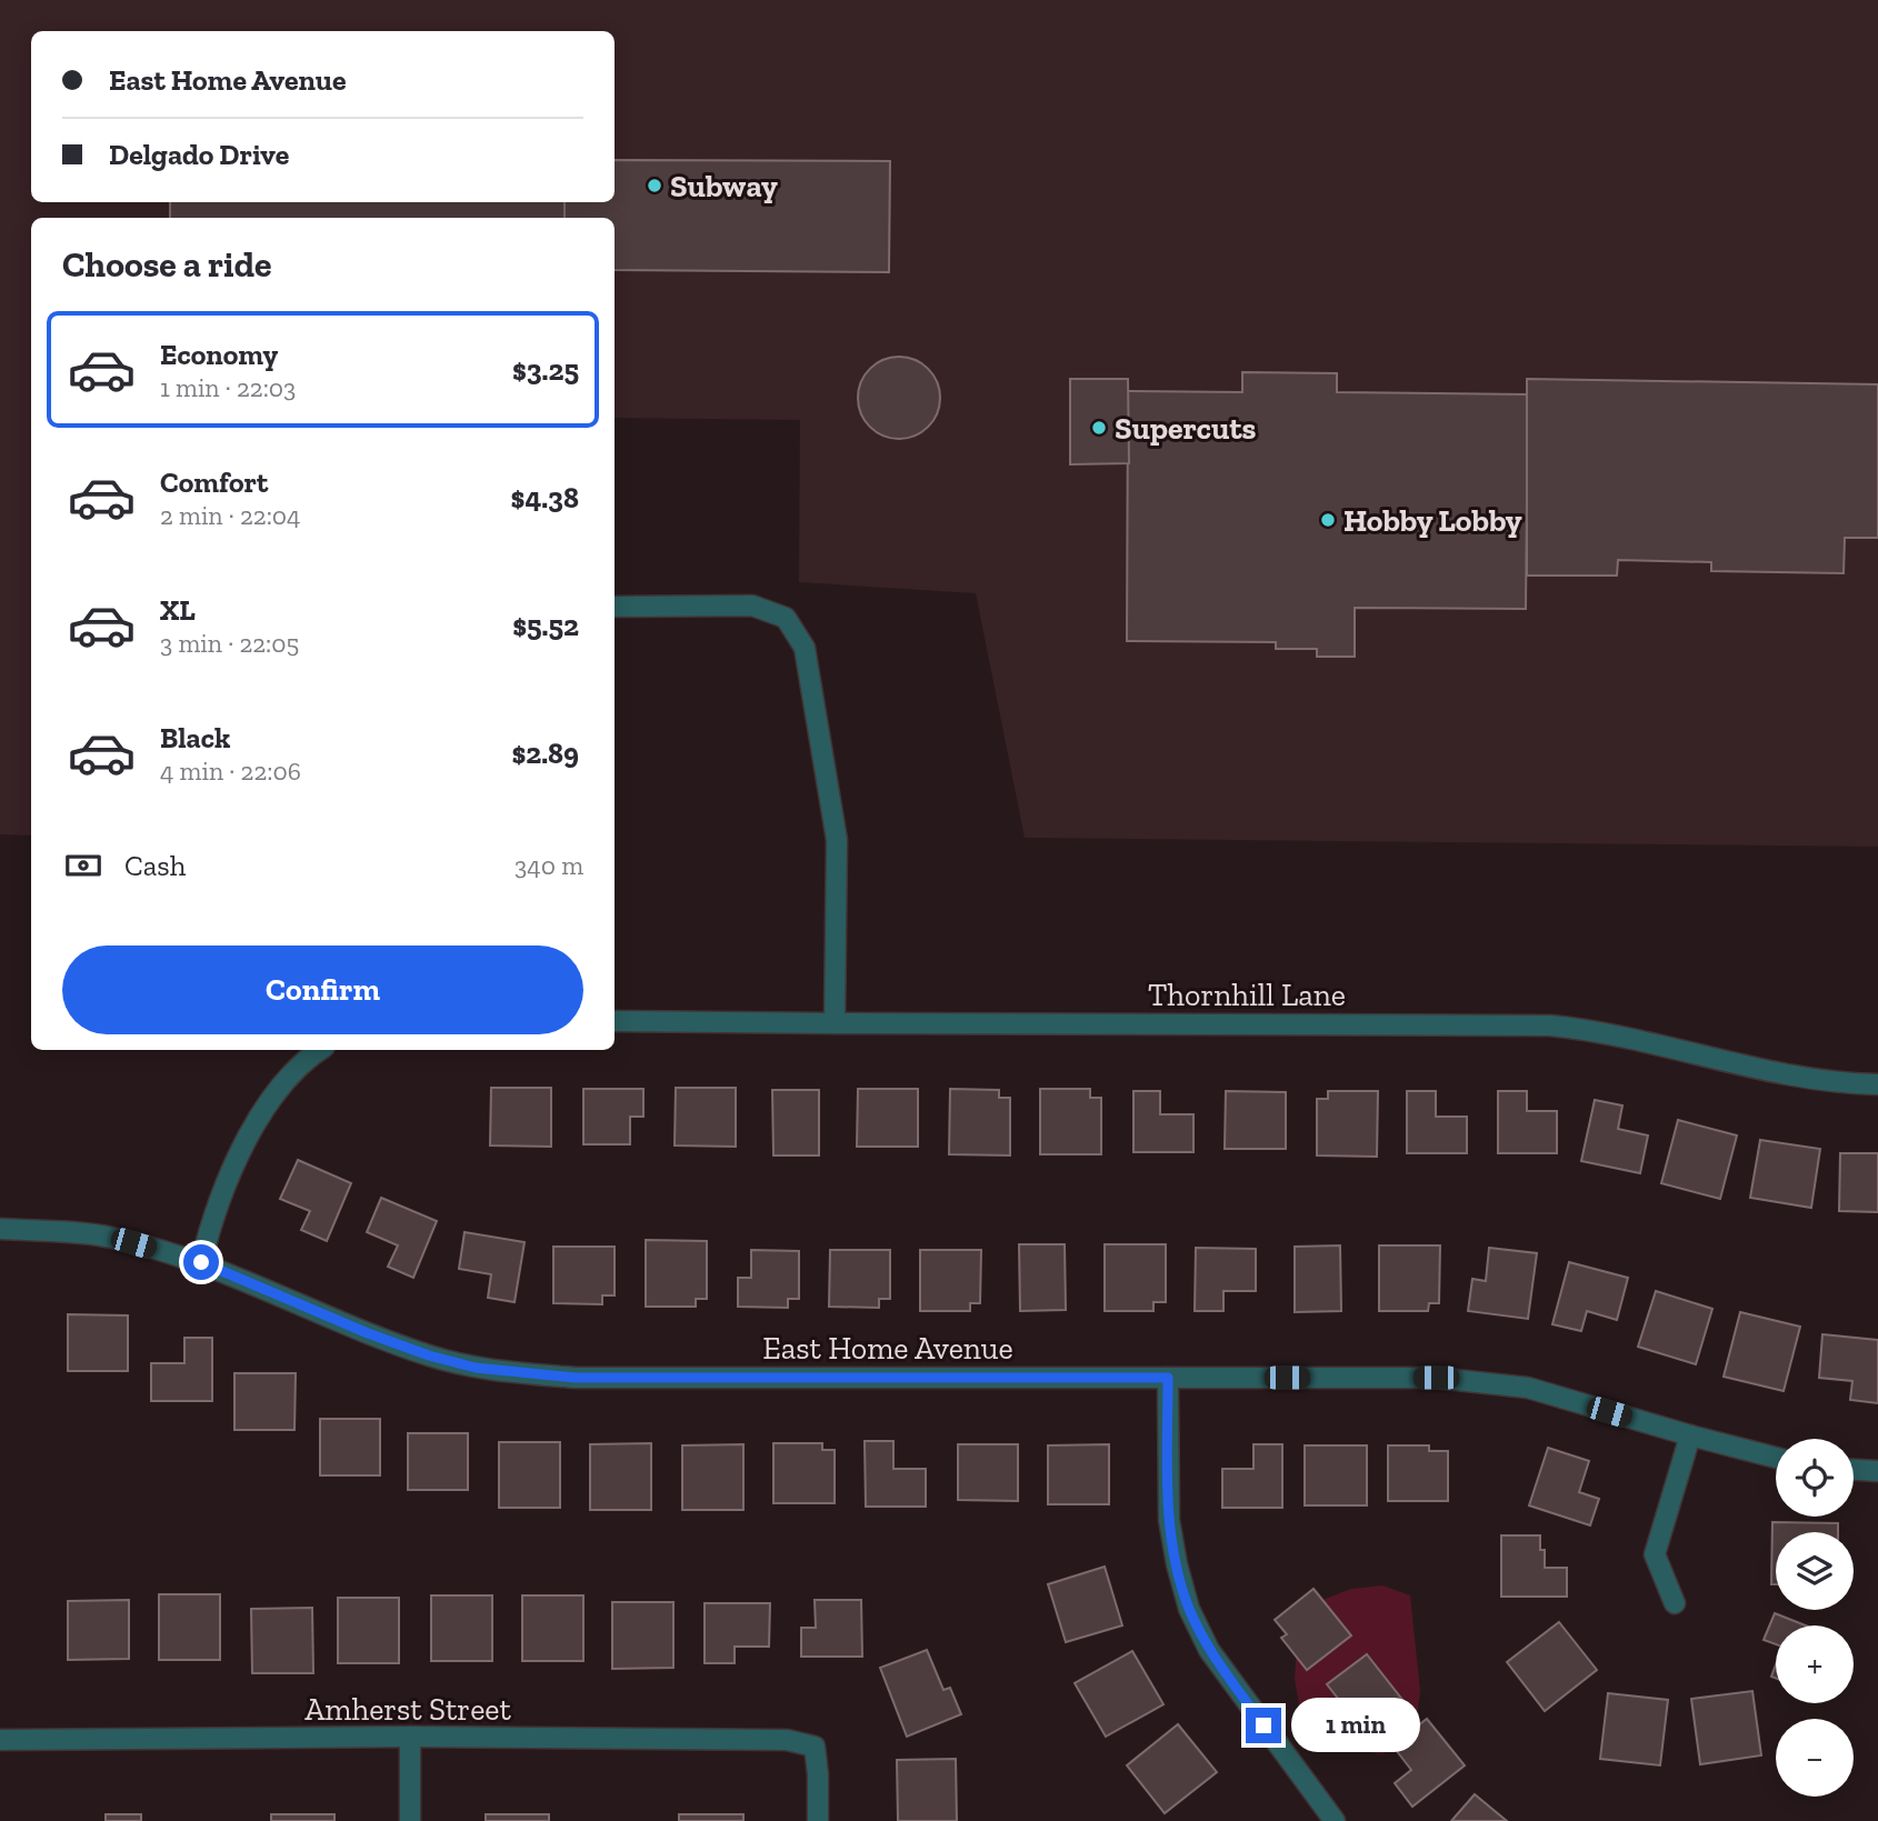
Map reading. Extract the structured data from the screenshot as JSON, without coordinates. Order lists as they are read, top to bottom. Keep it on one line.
{"streets":{"street":["Thornhill Lane","East Home Avenue","Amherst Street"]},"places":["Subway","Supercuts","Hobby Lobby"],"page":{"banner":["East Home Avenue","Delgado Drive"],"heading":"Choose a ride","list":[{"name":"Economy","note":"1 min · 22:03","value":"$3.25"},{"name":"Comfort","note":"2 min · 22:04","value":"$4.38"},{"name":"XL","note":"3 min · 22:05","value":"$5.52"},{"name":"Black","note":"4 min · 22:06","value":"$2.89"}],"pay":["Cash","340 m"],"buttons":"Confirm","map_buttons":["+","−"],"bubble":"1 min"}}
